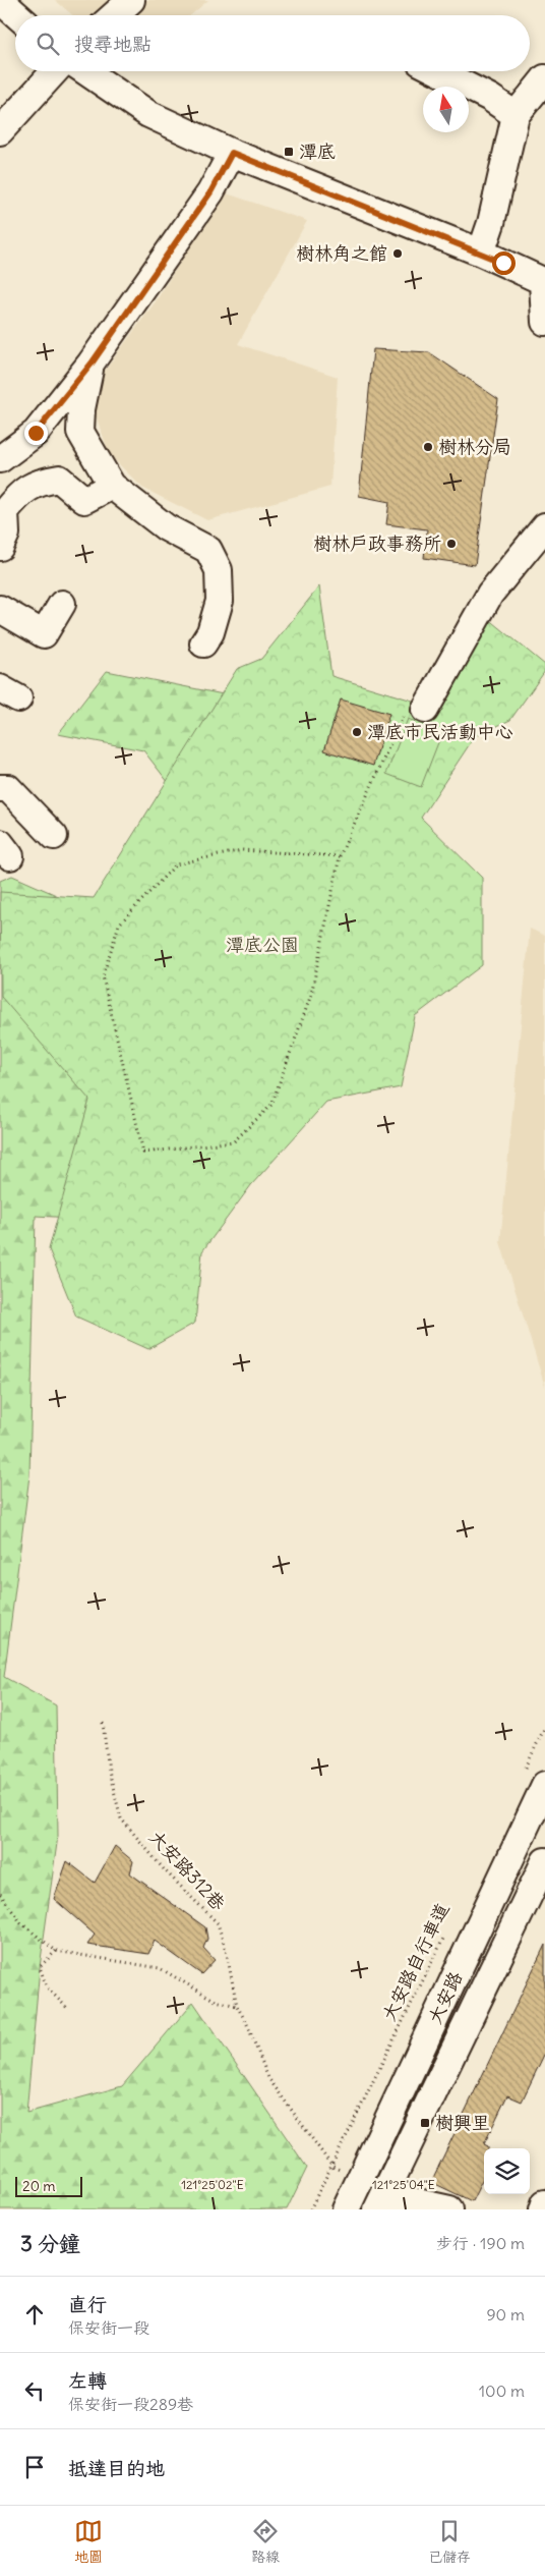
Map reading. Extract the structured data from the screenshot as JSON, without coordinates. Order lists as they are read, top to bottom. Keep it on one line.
{"streets":{"street":["大安路"],"path":["大安路312巷","大安路自行車道"]},"crossings":[["大安路312巷","大安路自行車道"]],"parks":["潭底公園"],"places":{"transit":["潭底","樹興里"],"other":["樹林角之館","樹林分局","樹林戶政事務所","潭底市民活動中心"]},"scale_bar":"20 m","north":"top","page":{"search":"搜尋地點","scale":"20 m","heading":["3 分鐘","步行 · 190 m"],"list":[["直行","保安街一段","90 m"],["左轉","保安街一段289巷","100 m"],"抵達目的地"],"nav":["地圖","路線","已儲存"]},"coordinates":["121°25'02\"E","121°25'04\"E"]}
